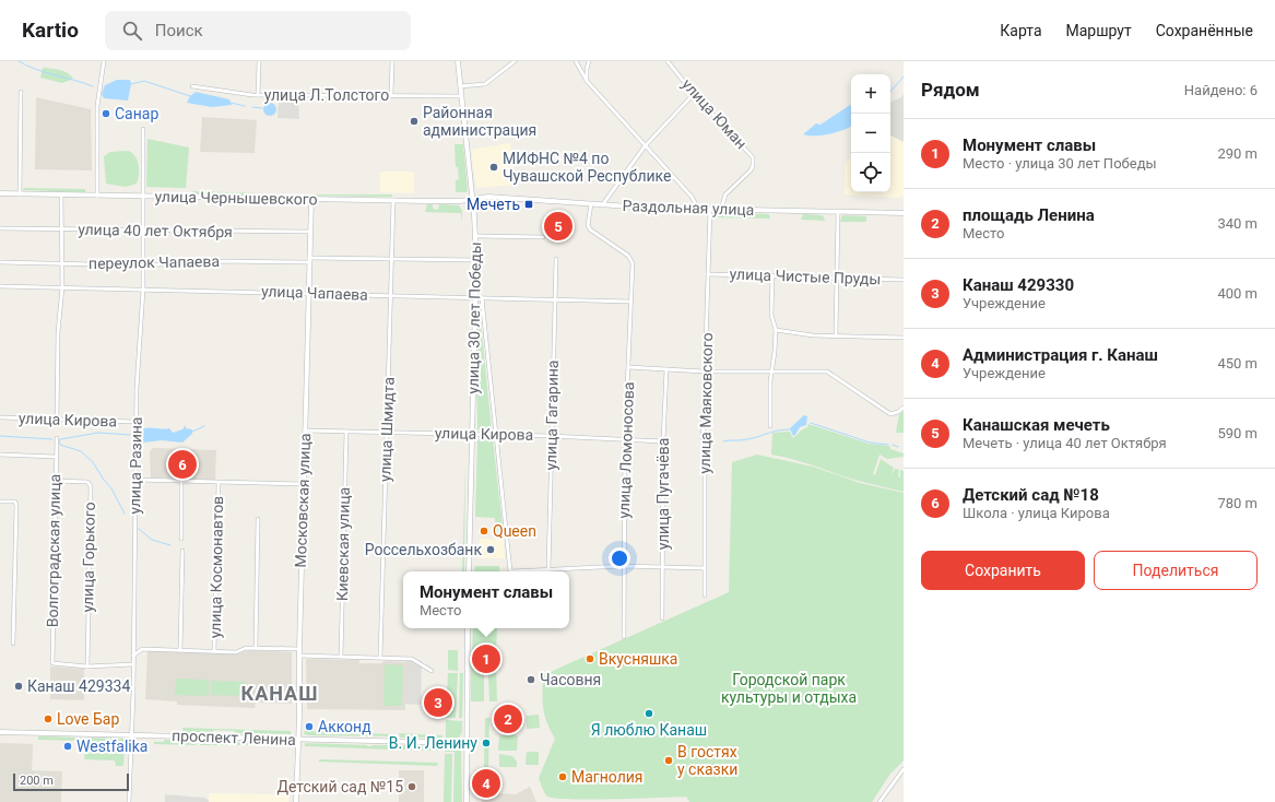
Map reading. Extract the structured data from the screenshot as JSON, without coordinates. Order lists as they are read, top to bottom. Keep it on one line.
{"streets":{"street":["улица Л.Толстого","улица Юман","улица Чернышевского","Раздольная улица","улица 40 лет Октября","переулок Чапаева","улица Чистые Пруды","улица Чапаева","улица 30 лет Победы","улица Маяковского","улица Гагарина","улица Кирова","улица Шмидта","улица Ломоносова","улица Разина","улица Пугачёва","Московская улица","Киевская улица","Волгоградская улица","улица Горького","улица Космонавтов","проспект Ленина"]},"crossings":[["улица Л.Толстого","улица 30 лет Победы"],["улица Юман","Раздольная улица"],["улица Чернышевского","Раздольная улица"],["улица Чернышевского","улица 30 лет Победы"],["улица Чернышевского","улица Шмидта"],["улица Чернышевского","улица Разина"],["улица Чернышевского","Московская улица"],["Раздольная улица","улица 30 лет Победы"],["Раздольная улица","улица Маяковского"],["Раздольная улица","улица Ломоносова"],["улица 40 лет Октября","улица Разина"],["улица 40 лет Октября","Московская улица"],["переулок Чапаева","улица 30 лет Победы"],["переулок Чапаева","улица Шмидта"],["переулок Чапаева","улица Разина"],["переулок Чапаева","Московская улица"],["улица Чистые Пруды","улица Маяковского"],["улица Чапаева","улица 30 лет Победы"],["улица Чапаева","улица Гагарина"],["улица Чапаева","улица Шмидта"],["улица Чапаева","улица Ломоносова"],["улица Чапаева","улица Разина"],["улица Чапаева","Московская улица"],["улица 30 лет Победы","улица Гагарина"],["улица 30 лет Победы","улица Кирова"],["улица Гагарина","улица Кирова"],["улица Кирова","улица Шмидта"],["улица Кирова","улица Ломоносова"],["улица Кирова","улица Разина"],["улица Кирова","улица Пугачёва"],["улица Кирова","Московская улица"],["улица Кирова","Киевская улица"],["улица Разина","проспект Ленина"],["Московская улица","проспект Ленина"],["Волгоградская улица","улица Горького"]],"districts":["КАНАШ"],"parks":["Городской парк культуры и отдыха"],"places":{"other":["Санар","Районная администрация","МИФНС №4 по Чувашской Республике","Queen","Россельхозбанк","Вкусняшка","Часовня","Канаш 429334","Я люблю Канаш","Love Бар","Акконд","В. И. Ленину","Westfalika","В гостях у сказки","Магнолия","Детский сад №15"],"transit":["Мечеть"]},"scale_bar":"200 m","page":{"header":"Kartio","search":"Поиск","nav":["Карта","Маршрут","Сохранённые"],"heading":["Рядом","Найдено: 6"],"map_buttons":["+","−"],"list":[{"mark":"1","name":"Монумент славы","note":"Место · улица 30 лет Победы","value":"290 m"},{"mark":"2","name":"площадь Ленина","note":"Место","value":"340 m"},{"mark":"3","name":"Канаш 429330","note":"Учреждение","value":"400 m"},{"mark":"4","name":"Администрация г. Канаш","note":"Учреждение","value":"450 m"},{"mark":"5","name":"Канашская мечеть","note":"Мечеть · улица 40 лет Октября","value":"590 m"},{"mark":"6","name":"Детский сад №18","note":"Школа · улица Кирова","value":"780 m"}],"pins":["5","6","1","3","2","4"],"buttons":["Сохранить","Поделиться"],"popup":["Монумент славы","Место"],"scale":"200 m"}}
